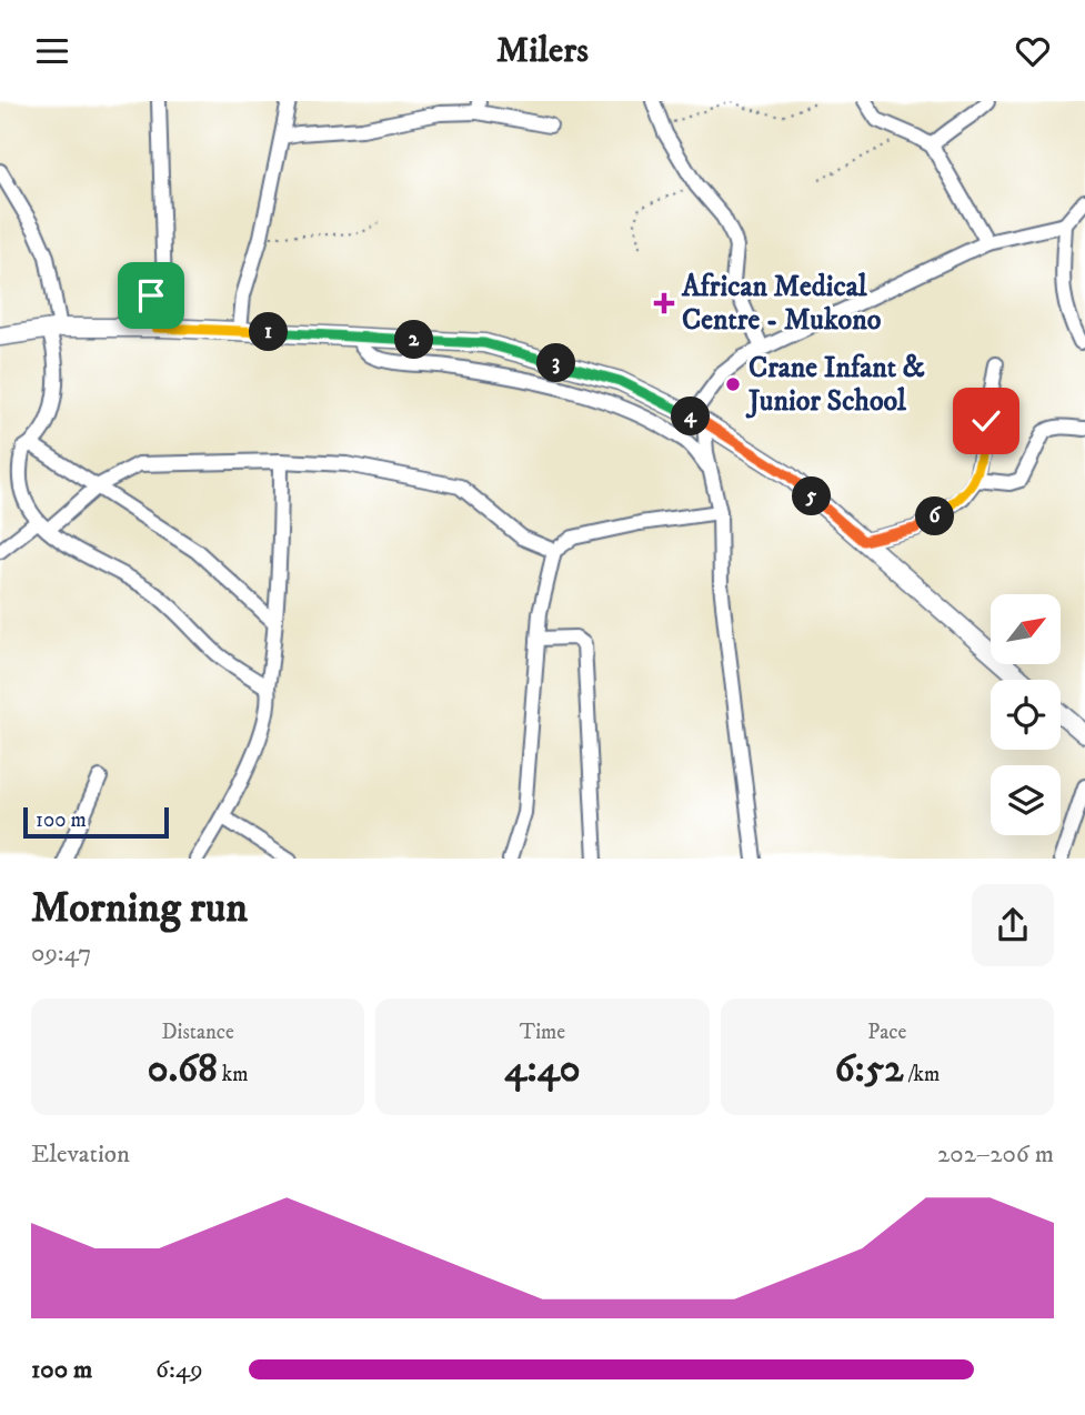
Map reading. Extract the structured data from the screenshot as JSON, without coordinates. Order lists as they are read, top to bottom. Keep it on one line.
{"places":{"health":["African Medical Centre - Mukono"],"other":["Crane Infant & Junior School"]},"scale_bar":"100 m","north":"top right","page":{"header":"Milers","pins":["1","2","3","4","5","6"],"scale":"100 m","heading":["Morning run","09:47"],"stats":[["Distance","0.68 km"],["Time","4:40"],["Pace","6:52 /km"]],"chart":["Elevation","202–206 m"],"list":[{"name":"100 m","note":"6:49"}]}}
